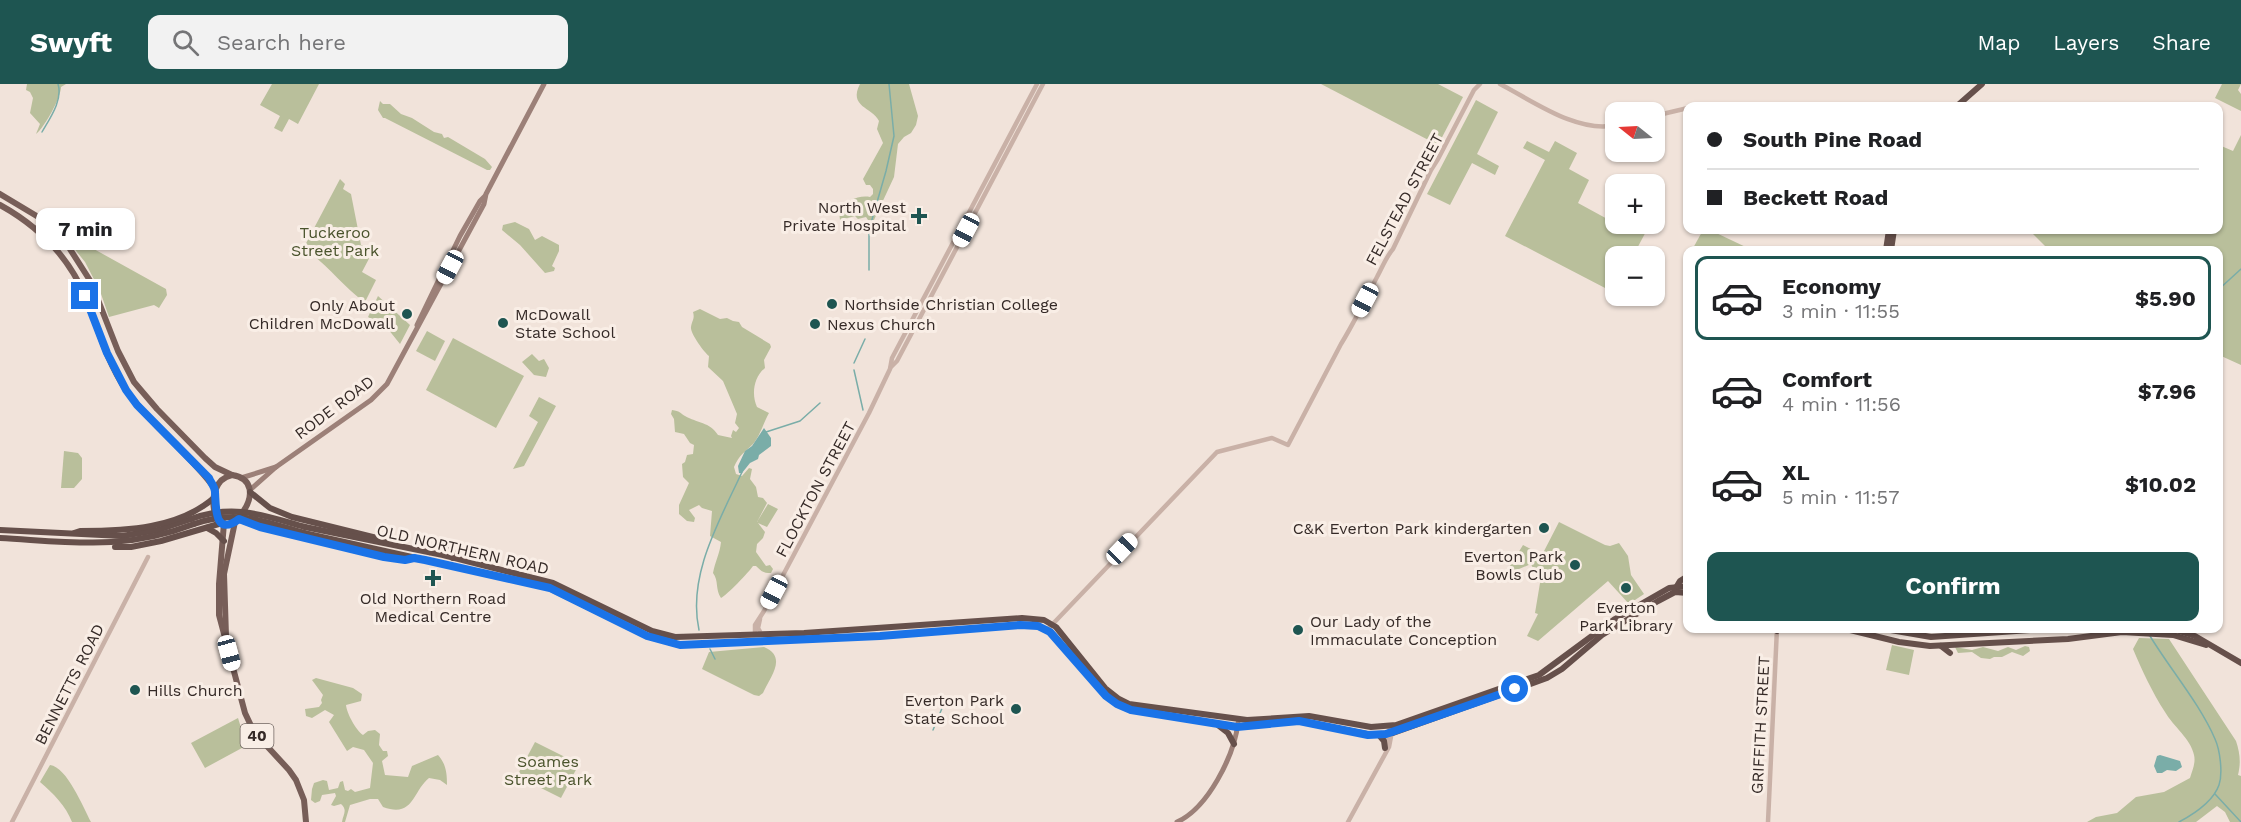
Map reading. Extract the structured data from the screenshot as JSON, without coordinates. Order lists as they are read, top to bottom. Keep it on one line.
{"streets":{"highway":["OLD NORTHERN ROAD"],"main road":["RODE ROAD","40"],"street":["FELSTEAD STREET","FLOCKTON STREET","BENNETTS ROAD","GRIFFITH STREET"]},"crossings":[["FELSTEAD STREET","OLD NORTHERN ROAD"],["RODE ROAD","40"],["FLOCKTON STREET","OLD NORTHERN ROAD"]],"parks":["Tuckeroo Street Park","Soames Street Park"],"places":{"health":["North West Private Hospital","Old Northern Road Medical Centre"],"other":["Northside Christian College","Only About Children McDowall","McDowall State School","Nexus Church","C&K Everton Park kindergarten","Everton Park Bowls Club","Everton Park Library","Our Lady of the Immaculate Conception","Hills Church","Everton Park State School"]},"north":"left","page":{"header":"Swyft","search":"Search here","nav":["Map","Layers","Share"],"map_buttons":["+","−"],"banner":["South Pine Road","Beckett Road"],"bubble":"7 min","list":[{"name":"Economy","note":"3 min · 11:55","value":"$5.90"},{"name":"Comfort","note":"4 min · 11:56","value":"$7.96"},{"name":"XL","note":"5 min · 11:57","value":"$10.02"}],"buttons":"Confirm"}}
